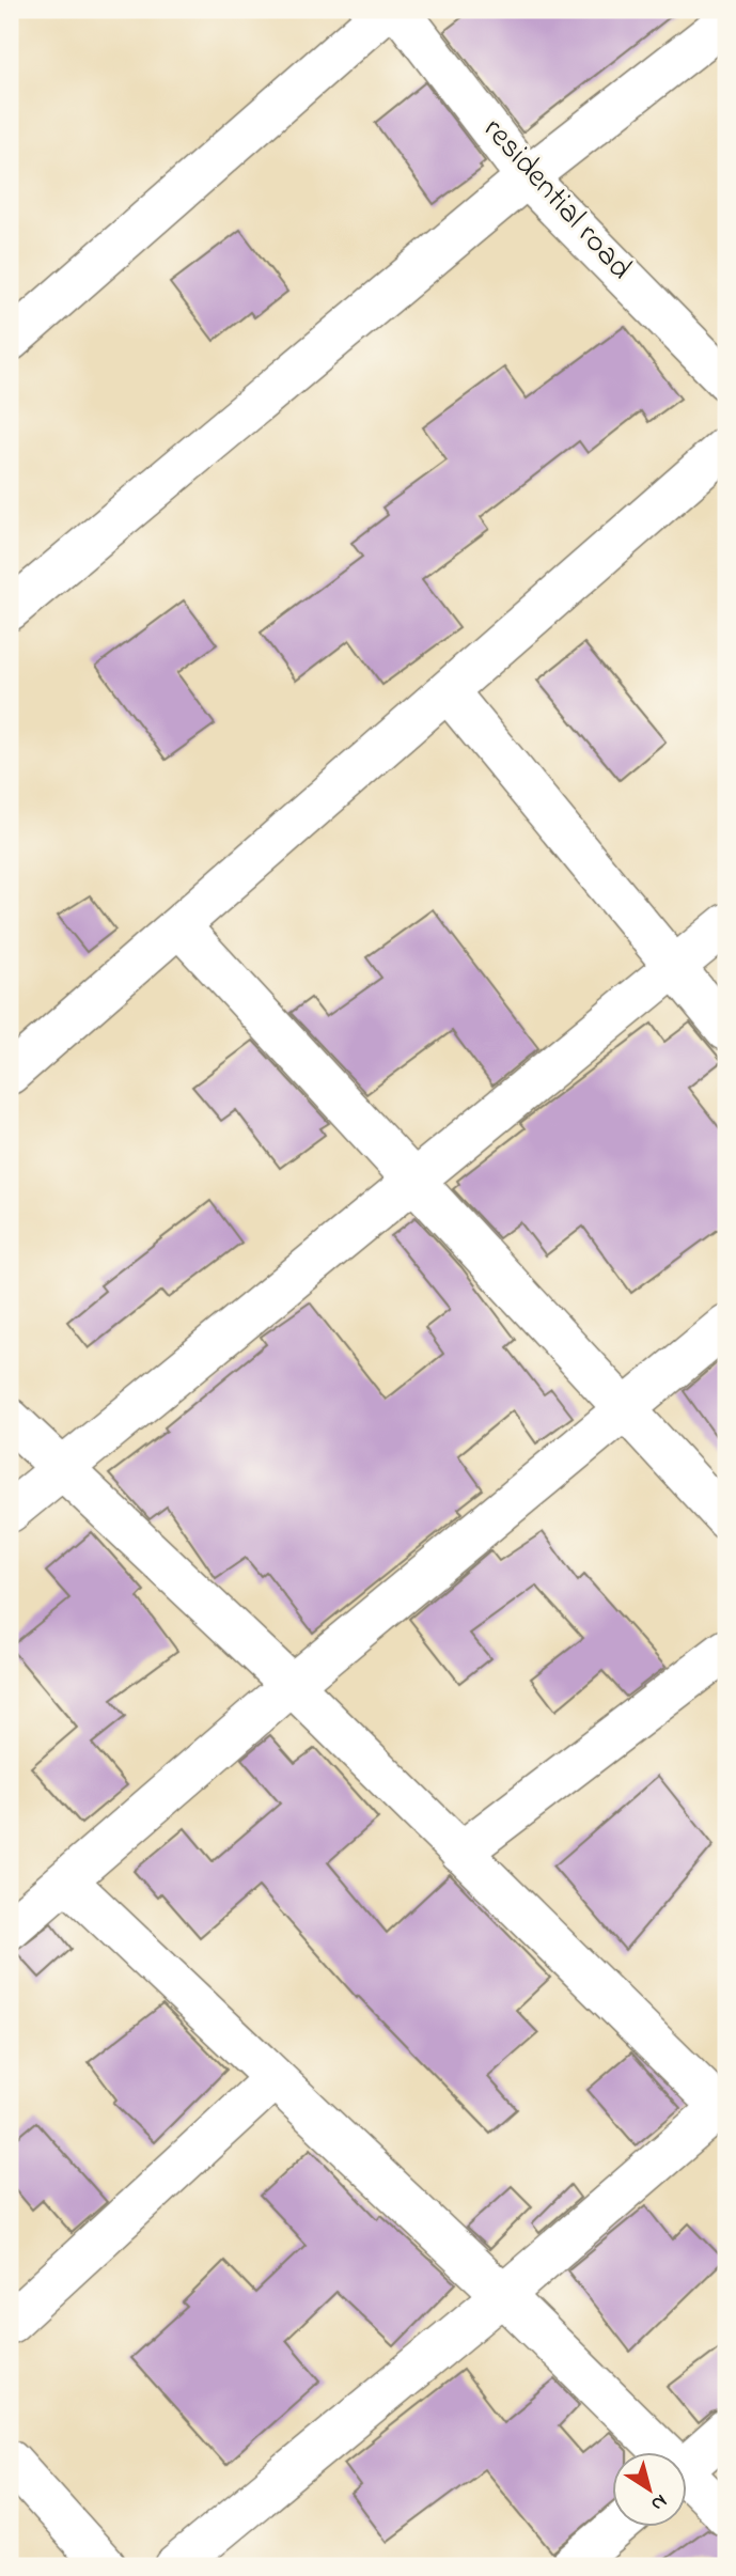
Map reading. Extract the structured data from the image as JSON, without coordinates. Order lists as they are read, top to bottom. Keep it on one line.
{"streets":{"street":["residential road"]},"north":"bottom right"}
